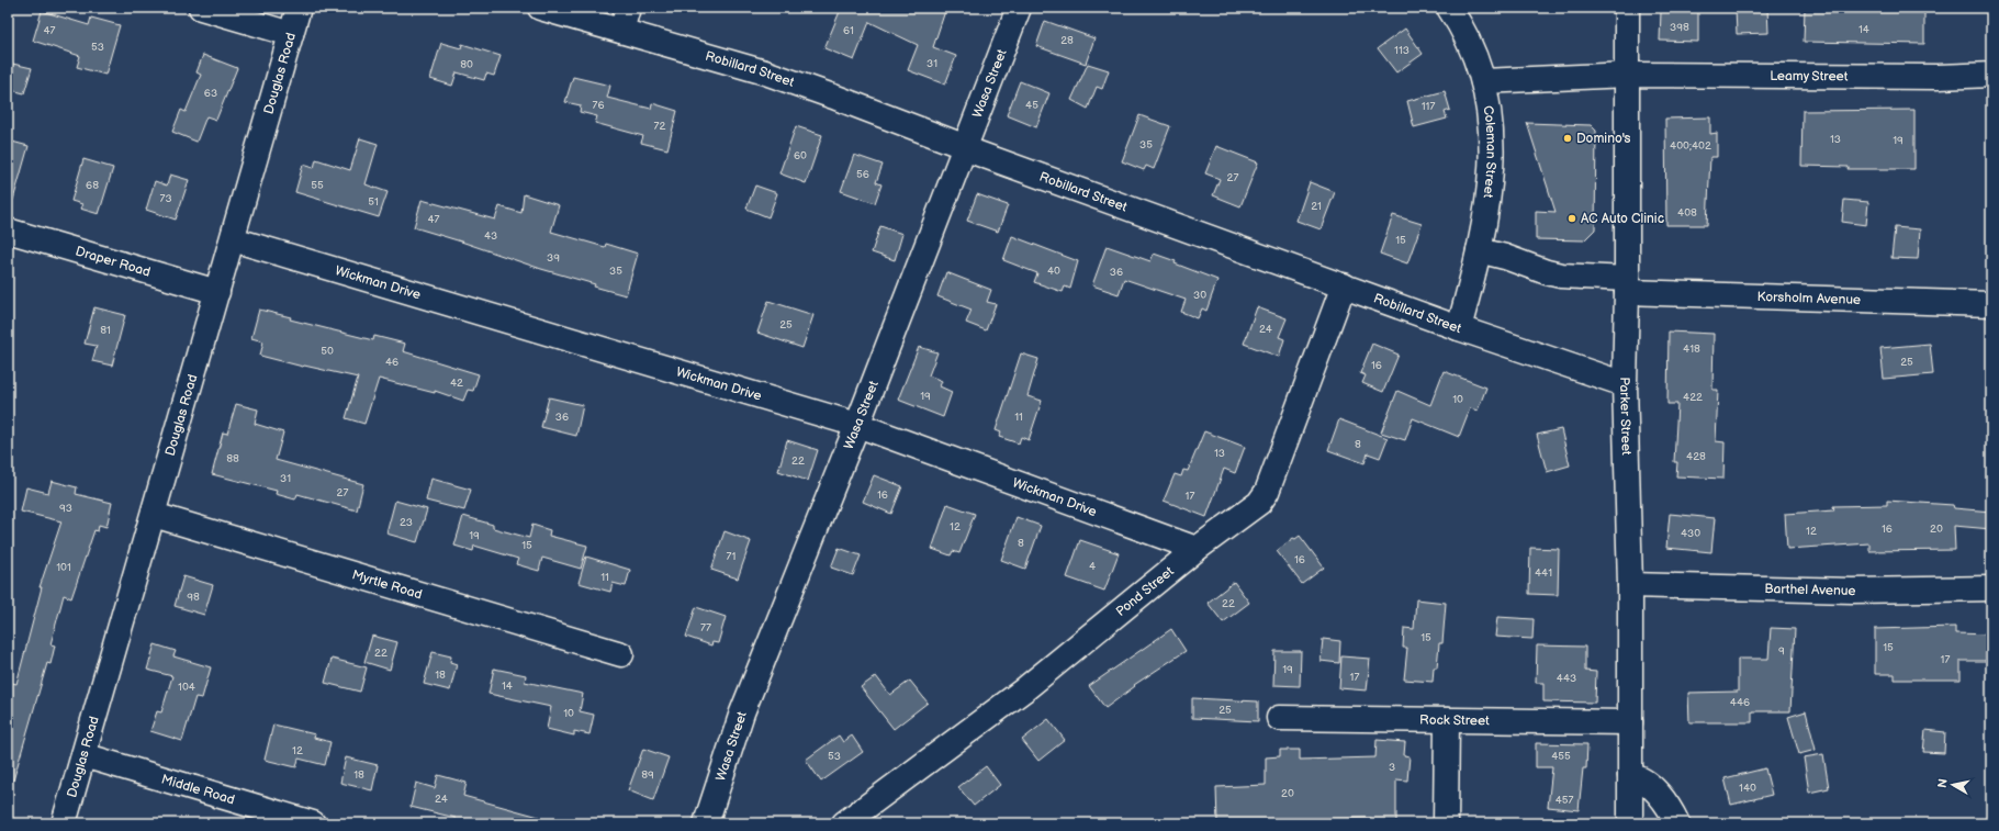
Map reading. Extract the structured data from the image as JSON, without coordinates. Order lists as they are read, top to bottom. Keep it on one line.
{"streets":{"street":["Robillard Street","Douglas Road","Leamy Street","Wasa Street","Coleman Street","Draper Road","Wickman Drive","Korsholm Avenue","Parker Street","Myrtle Road","Barthel Avenue","Pond Street","Rock Street","Middle Road"]},"crossings":[["Robillard Street","Wasa Street"],["Robillard Street","Coleman Street"],["Robillard Street","Parker Street"],["Robillard Street","Pond Street"],["Douglas Road","Draper Road"],["Douglas Road","Wickman Drive"],["Douglas Road","Myrtle Road"],["Douglas Road","Middle Road"],["Leamy Street","Coleman Street"],["Leamy Street","Parker Street"],["Wasa Street","Wickman Drive"],["Coleman Street","Korsholm Avenue"],["Wickman Drive","Pond Street"],["Korsholm Avenue","Parker Street"],["Parker Street","Barthel Avenue"],["Parker Street","Rock Street"]],"places":["Domino's","AC Auto Clinic"],"house_numbers":["398","14","47","61","28","53","113","31","80","63","76","45","117","72","13","19","35","400;402","60","56","27","68","55","73","51","21","408","47","43","15","39","35","40","36","30","25","24","81","418","50","46","25","16","42","19","422","10","36","11","8","13","428","88","22","31","27","16","17","93","23","12","16","20","12","430","19","8","15","71","16","4","101","441","11","98","22","77","15","15","9","22","17","19","18","17","443","14","104","446","25","10","12","53","455","3","18","89","140","20","24","457"],"north":"left"}
